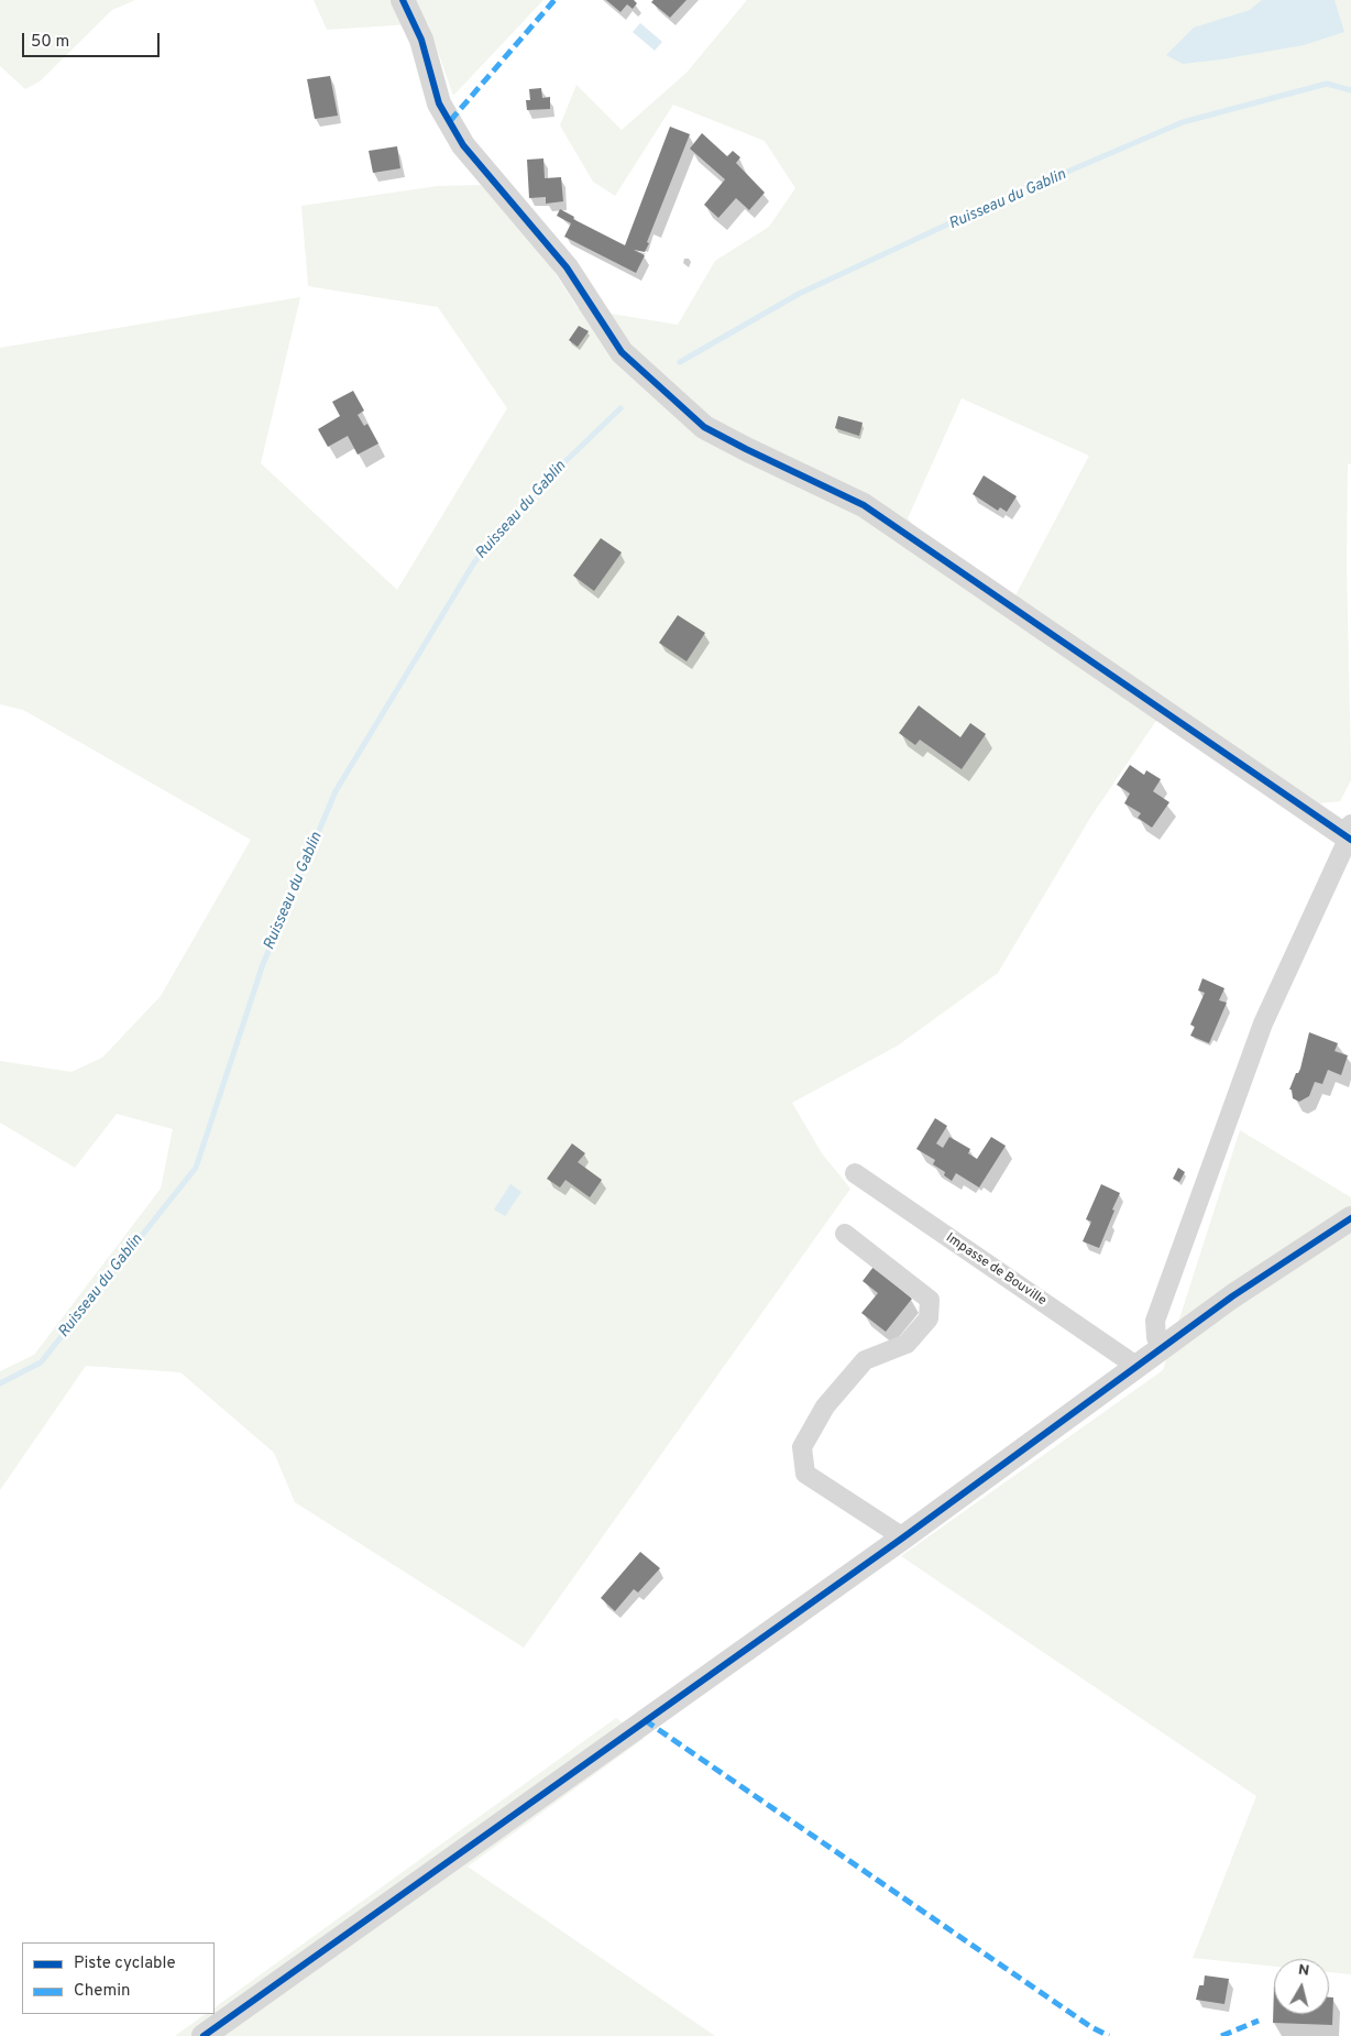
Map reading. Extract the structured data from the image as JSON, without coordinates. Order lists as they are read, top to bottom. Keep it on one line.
{"streets":{"street":["Impasse de Bouville"]},"water":["Ruisseau du Gablin"],"legend":["Piste cyclable","Chemin"],"scale_bar":"50 m","north":"top"}
